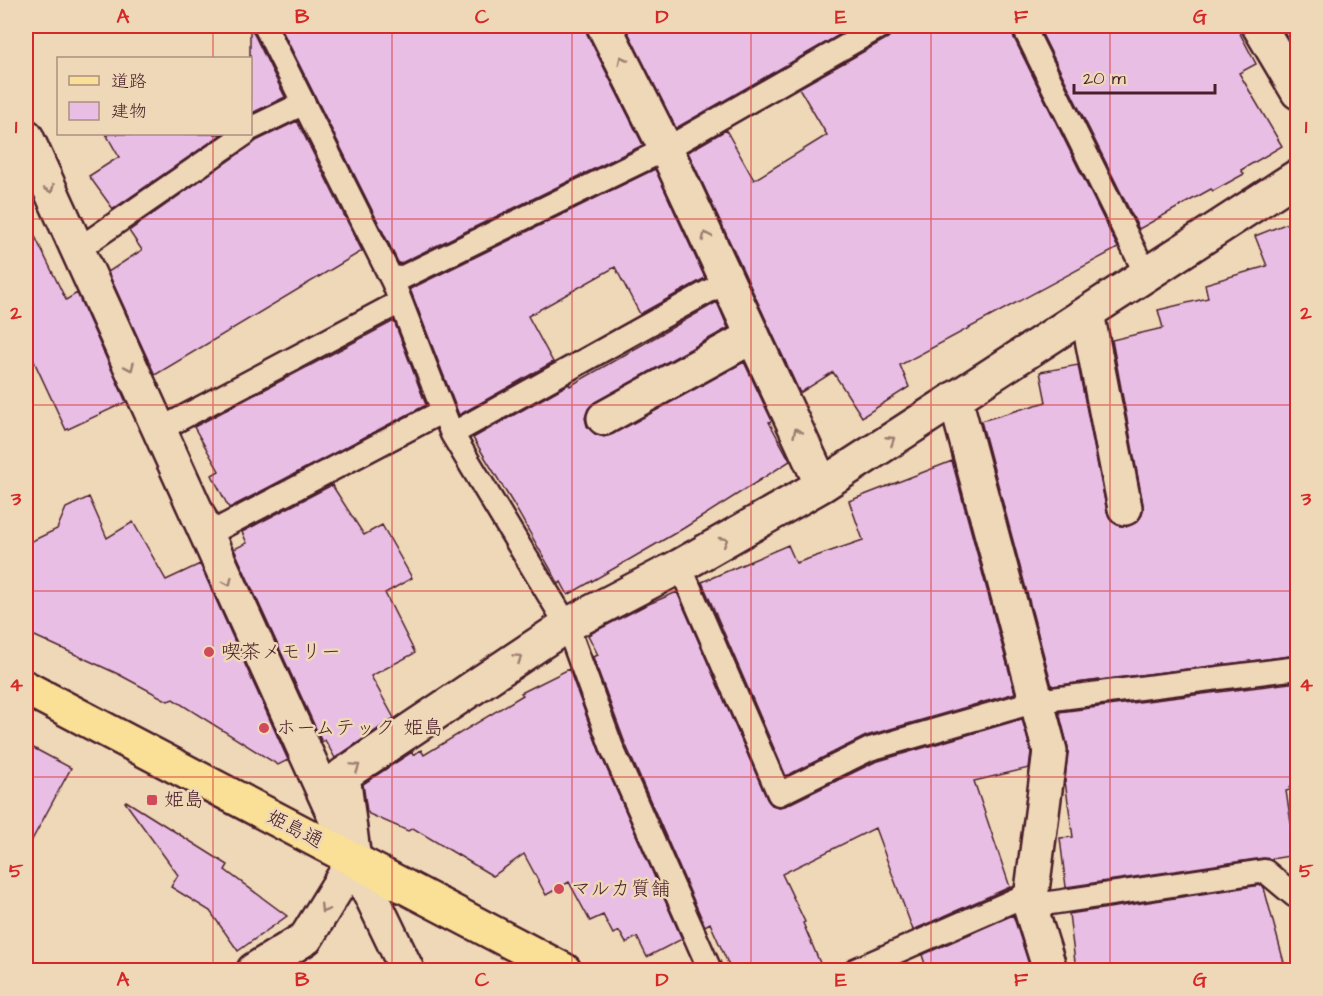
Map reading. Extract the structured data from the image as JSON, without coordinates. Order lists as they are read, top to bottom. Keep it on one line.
{"streets":{"main road":["姫島通"]},"places":{"other":["喫茶メモリー","ホームテック 姫島","マルカ質舗"],"transit":["姫島"]},"legend":["道路","建物"],"scale_bar":"20 m","grid":{"columns":["A","B","C","D","E","F","G"],"rows":["1","2","3","4","5"]}}
